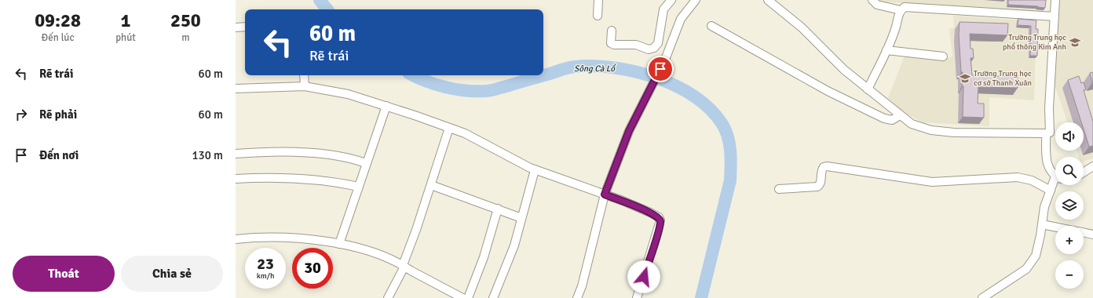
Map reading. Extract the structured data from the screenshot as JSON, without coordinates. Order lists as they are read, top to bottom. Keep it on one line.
{"water":["Sông Cà Lồ"],"places":{"school or university":["Trường Trung học phổ thông Kim Anh","Trường Trung học cơ sở Thanh Xuân"]},"page":{"eta":["09:28","Đến lúc","1","phút","250","m"],"turn":["60 m","Rẽ trái"],"list":[{"name":"Rẽ trái","value":"60 m"},{"name":"Rẽ phải","value":"60 m"},{"name":"Đến nơi","value":"130 m"}],"map_buttons":["+","−"],"speed":"23 km/h","limit":"30","buttons":["Thoát","Chia sẻ"]}}
